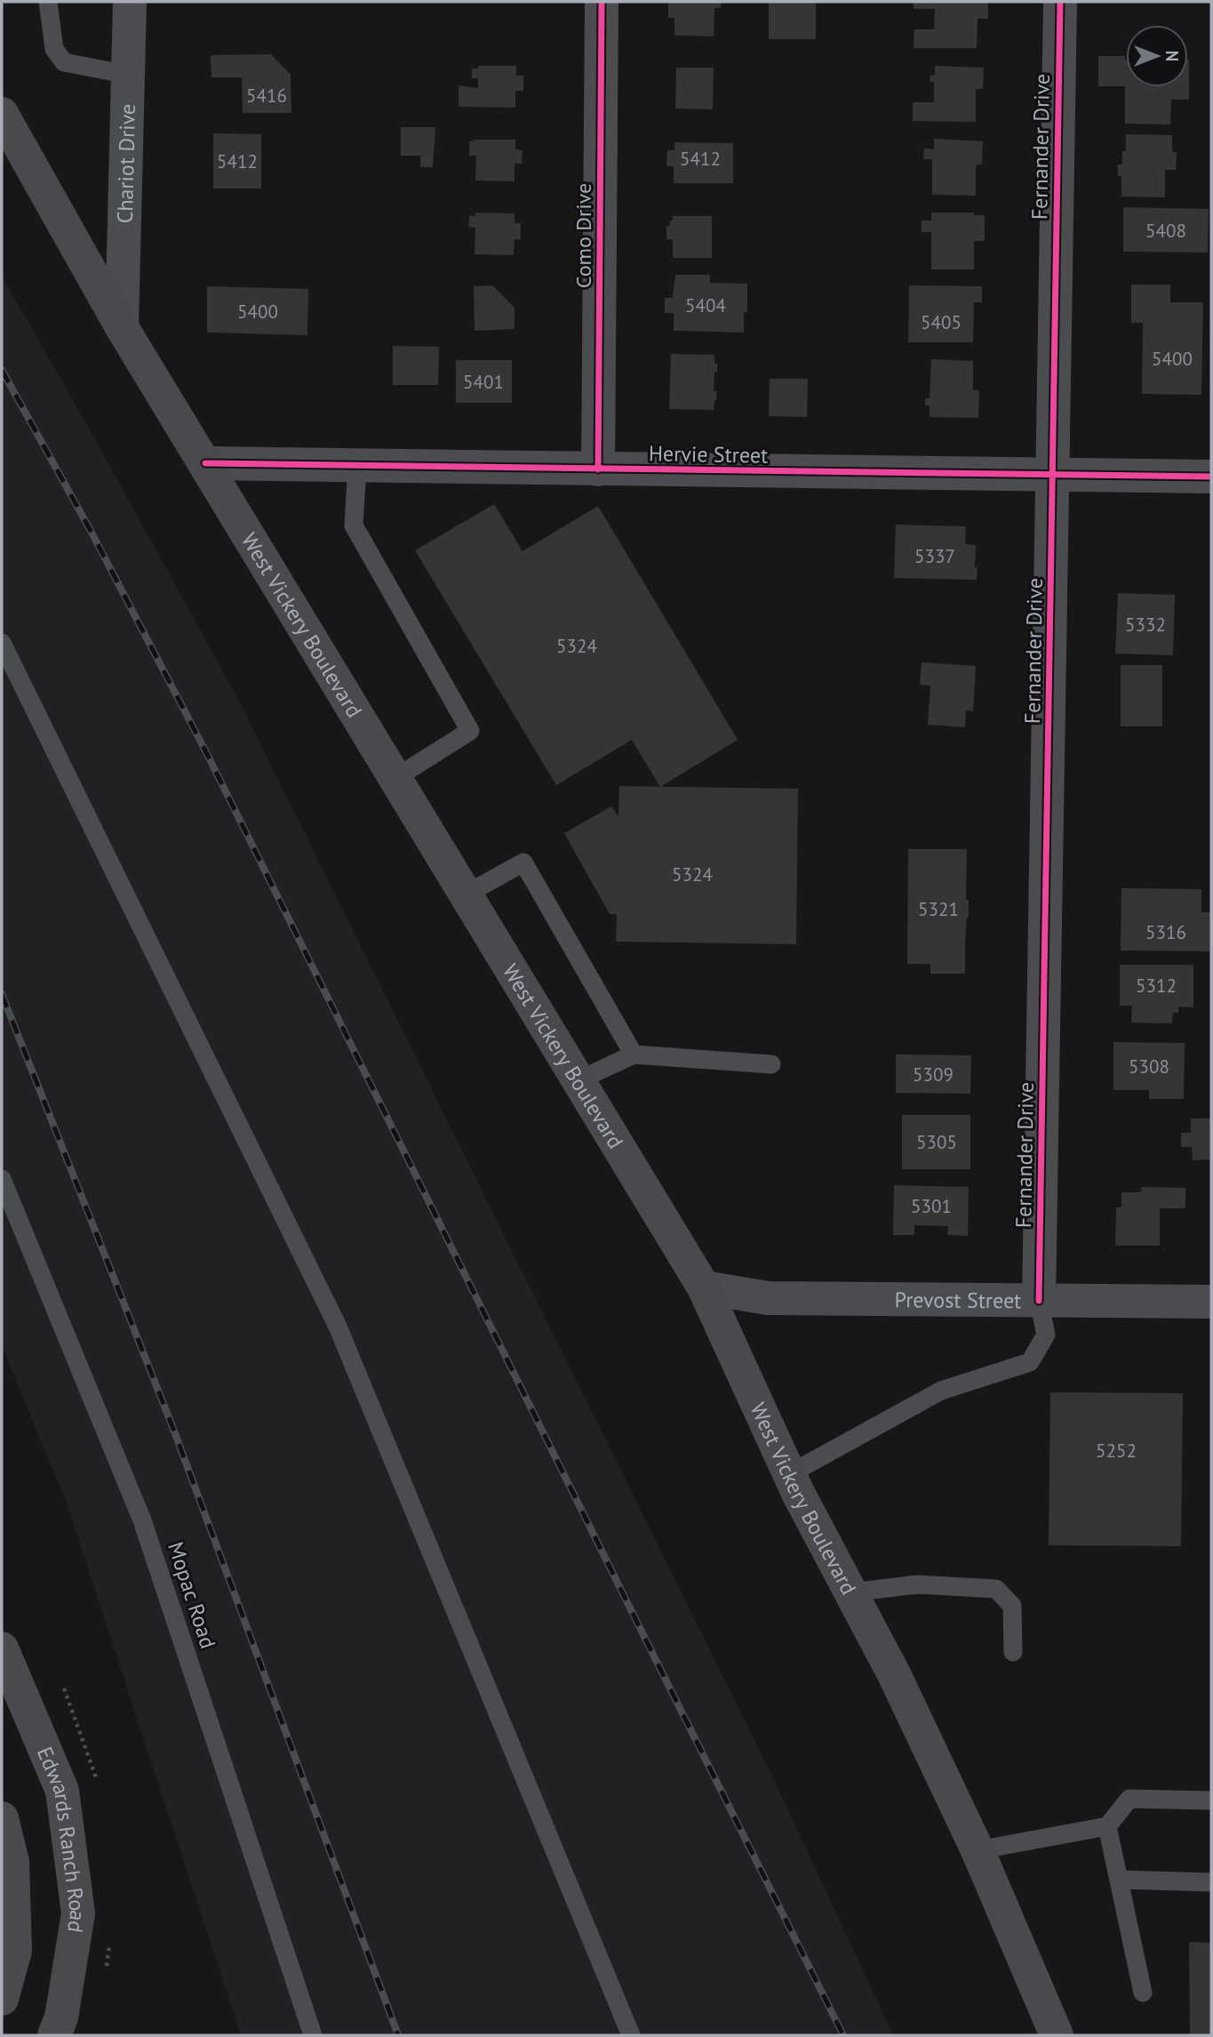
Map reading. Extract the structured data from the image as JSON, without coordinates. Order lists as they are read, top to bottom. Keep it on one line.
{"streets":{"main road":["West Vickery Boulevard","Edwards Ranch Road"],"street":["Fernander Drive","Chariot Drive","Como Drive","Hervie Street","Prevost Street"],"lane":["Mopac Road"]},"crossings":[["Fernander Drive","Hervie Street"],["Fernander Drive","Prevost Street"],["Chariot Drive","West Vickery Boulevard"],["Como Drive","Hervie Street"],["Hervie Street","West Vickery Boulevard"],["West Vickery Boulevard","Prevost Street"]],"house_numbers":["5416","5412","5412","5408","5404","5400","5405","5400","5401","5337","5332","5324","5324","5321","5316","5312","5308","5309","5305","5301","5252"],"north":"right"}
